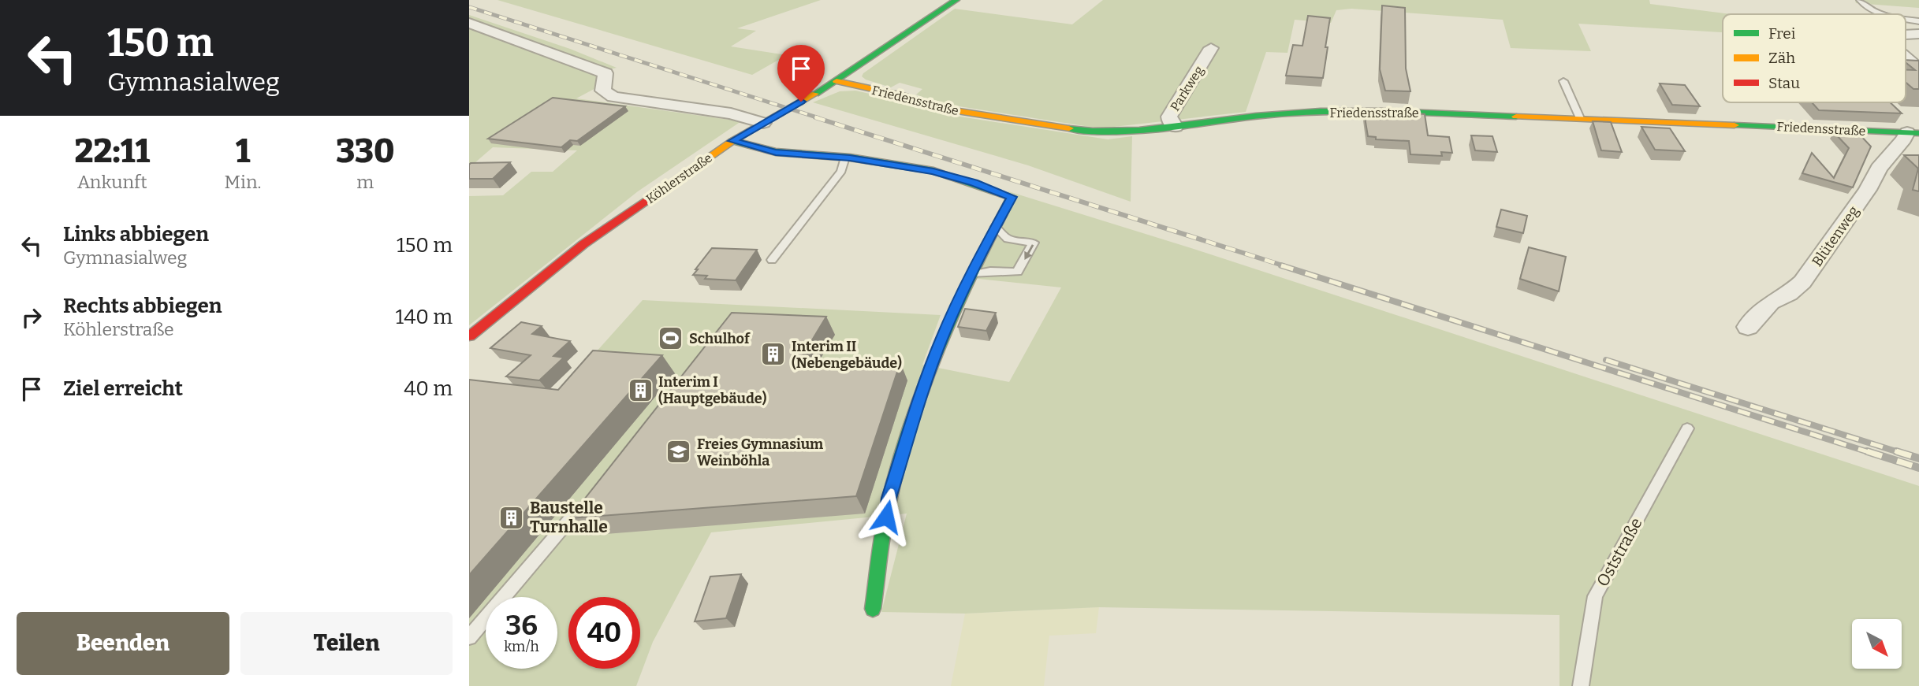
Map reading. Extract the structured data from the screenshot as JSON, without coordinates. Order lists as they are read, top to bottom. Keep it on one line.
{"streets":{"street":["Parkweg","Friedensstraße","Köhlerstraße","Blütenweg"],"lane":["Oststraße"]},"crossings":[["Parkweg","Friedensstraße"],["Friedensstraße","Köhlerstraße"],["Friedensstraße","Blütenweg"]],"places":{"sports":["Schulhof"],"building":["Interim II (Nebengebäude)","Interim I (Hauptgebäude)","Baustelle Turnhalle"],"school or university":["Freies Gymnasium Weinböhla"]},"legend":["Frei","Zäh","Stau"],"north":"bottom right","page":{"turn":["150 m","Gymnasialweg"],"eta":["22:11","Ankunft","1","Min.","330","m"],"list":[{"name":"Links abbiegen","note":"Gymnasialweg","value":"150 m"},{"name":"Rechts abbiegen","note":"Köhlerstraße","value":"140 m"},{"name":"Ziel erreicht","value":"40 m"}],"speed":"36 km/h","limit":"40","buttons":["Beenden","Teilen"]}}
